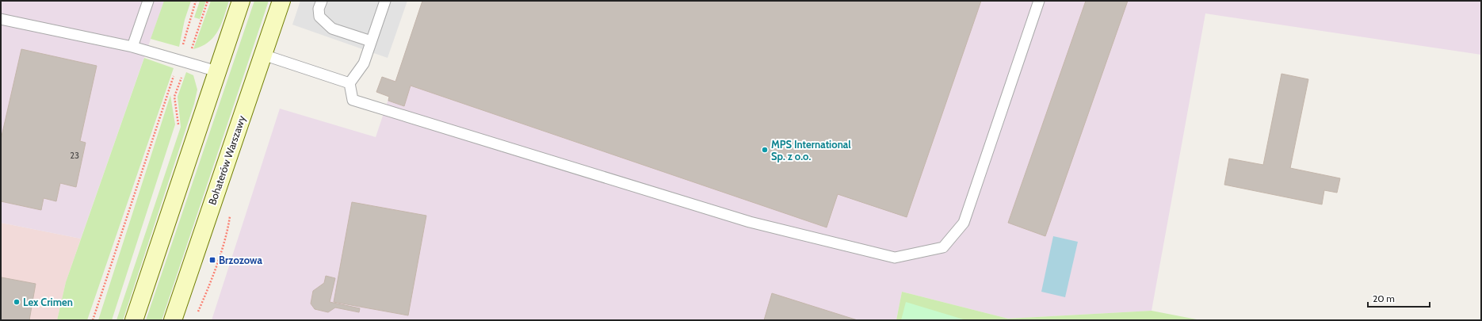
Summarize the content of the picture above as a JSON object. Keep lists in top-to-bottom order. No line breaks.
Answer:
{"streets":{"street":["Bohaterów Warszawy"]},"places":{"other":["MPS International Sp. z o.o.","Lex Crimen"],"transit":["Brzozowa"]},"house_numbers":["23"],"scale_bar":"20 m"}
